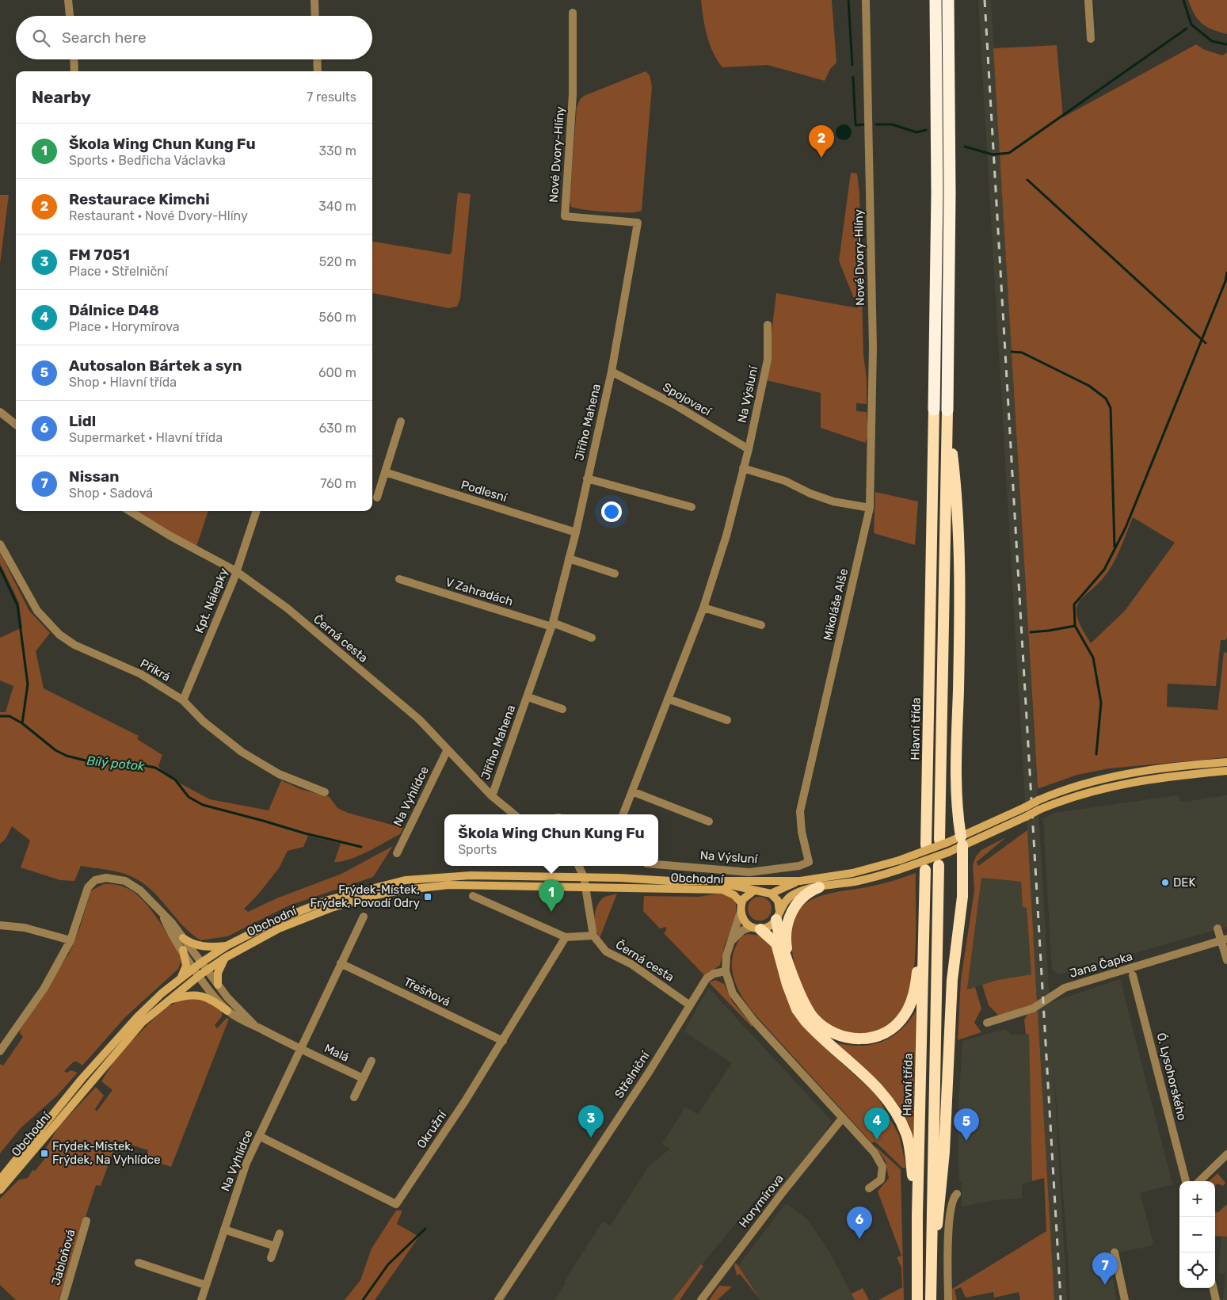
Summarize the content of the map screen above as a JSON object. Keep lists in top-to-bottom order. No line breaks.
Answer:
{"streets":{"highway":["Hlavní třída"],"main road":["Obchodní"],"street":["Nové Dvory-Hlíny","Na Výsluní","Spojovací","Jiřího Mahena","Podlesní","V Zahradách","Kpt. Nálepky","Mikoláše Alše","Černá cesta","Příkrá","Na Vyhlídce","Jana Čapka","Třešňová","Malá","Střelniční","Ó. Lysohorského","Okružní","Horymírova","Jabloňová"]},"crossings":[["Nové Dvory-Hlíny","Spojovací"],["Nové Dvory-Hlíny","Jiřího Mahena"],["Nové Dvory-Hlíny","Mikoláše Alše"],["Na Výsluní","Spojovací"],["Na Výsluní","Mikoláše Alše"],["Spojovací","Jiřího Mahena"],["Jiřího Mahena","Podlesní"],["Jiřího Mahena","V Zahradách"],["Jiřího Mahena","Černá cesta"],["Kpt. Nálepky","Černá cesta"],["Kpt. Nálepky","Příkrá"],["Černá cesta","Na Vyhlídce"],["Černá cesta","Obchodní"],["Černá cesta","Střelniční"],["Na Vyhlídce","Třešňová"],["Na Vyhlídce","Malá"],["Na Vyhlídce","Okružní"],["Třešňová","Okružní"]],"water":["Bílý potok"],"places":{"other":["DEK"],"transit":["Frýdek-Místek, Frýdek, Povodí Odry","Frýdek-Místek, Frýdek, Na Vyhlídce"]},"page":{"search":"Search here","heading":["Nearby","7 results"],"list":[{"mark":"1","name":"Škola Wing Chun Kung Fu","note":"Sports · Bedřicha Václavka","value":"330 m"},{"mark":"2","name":"Restaurace Kimchi","note":"Restaurant · Nové Dvory-Hlíny","value":"340 m"},{"mark":"3","name":"FM 7051","note":"Place · Střelniční","value":"520 m"},{"mark":"4","name":"Dálnice D48","note":"Place · Horymírova","value":"560 m"},{"mark":"5","name":"Autosalon Bártek a syn","note":"Shop · Hlavní třída","value":"600 m"},{"mark":"6","name":"Lidl","note":"Supermarket · Hlavní třída","value":"630 m"},{"mark":"7","name":"Nissan","note":"Shop · Sadová","value":"760 m"}],"pins":["2","1","3","4","5","6","7"],"popup":["Škola Wing Chun Kung Fu","Sports"],"map_buttons":["+","−"]}}
